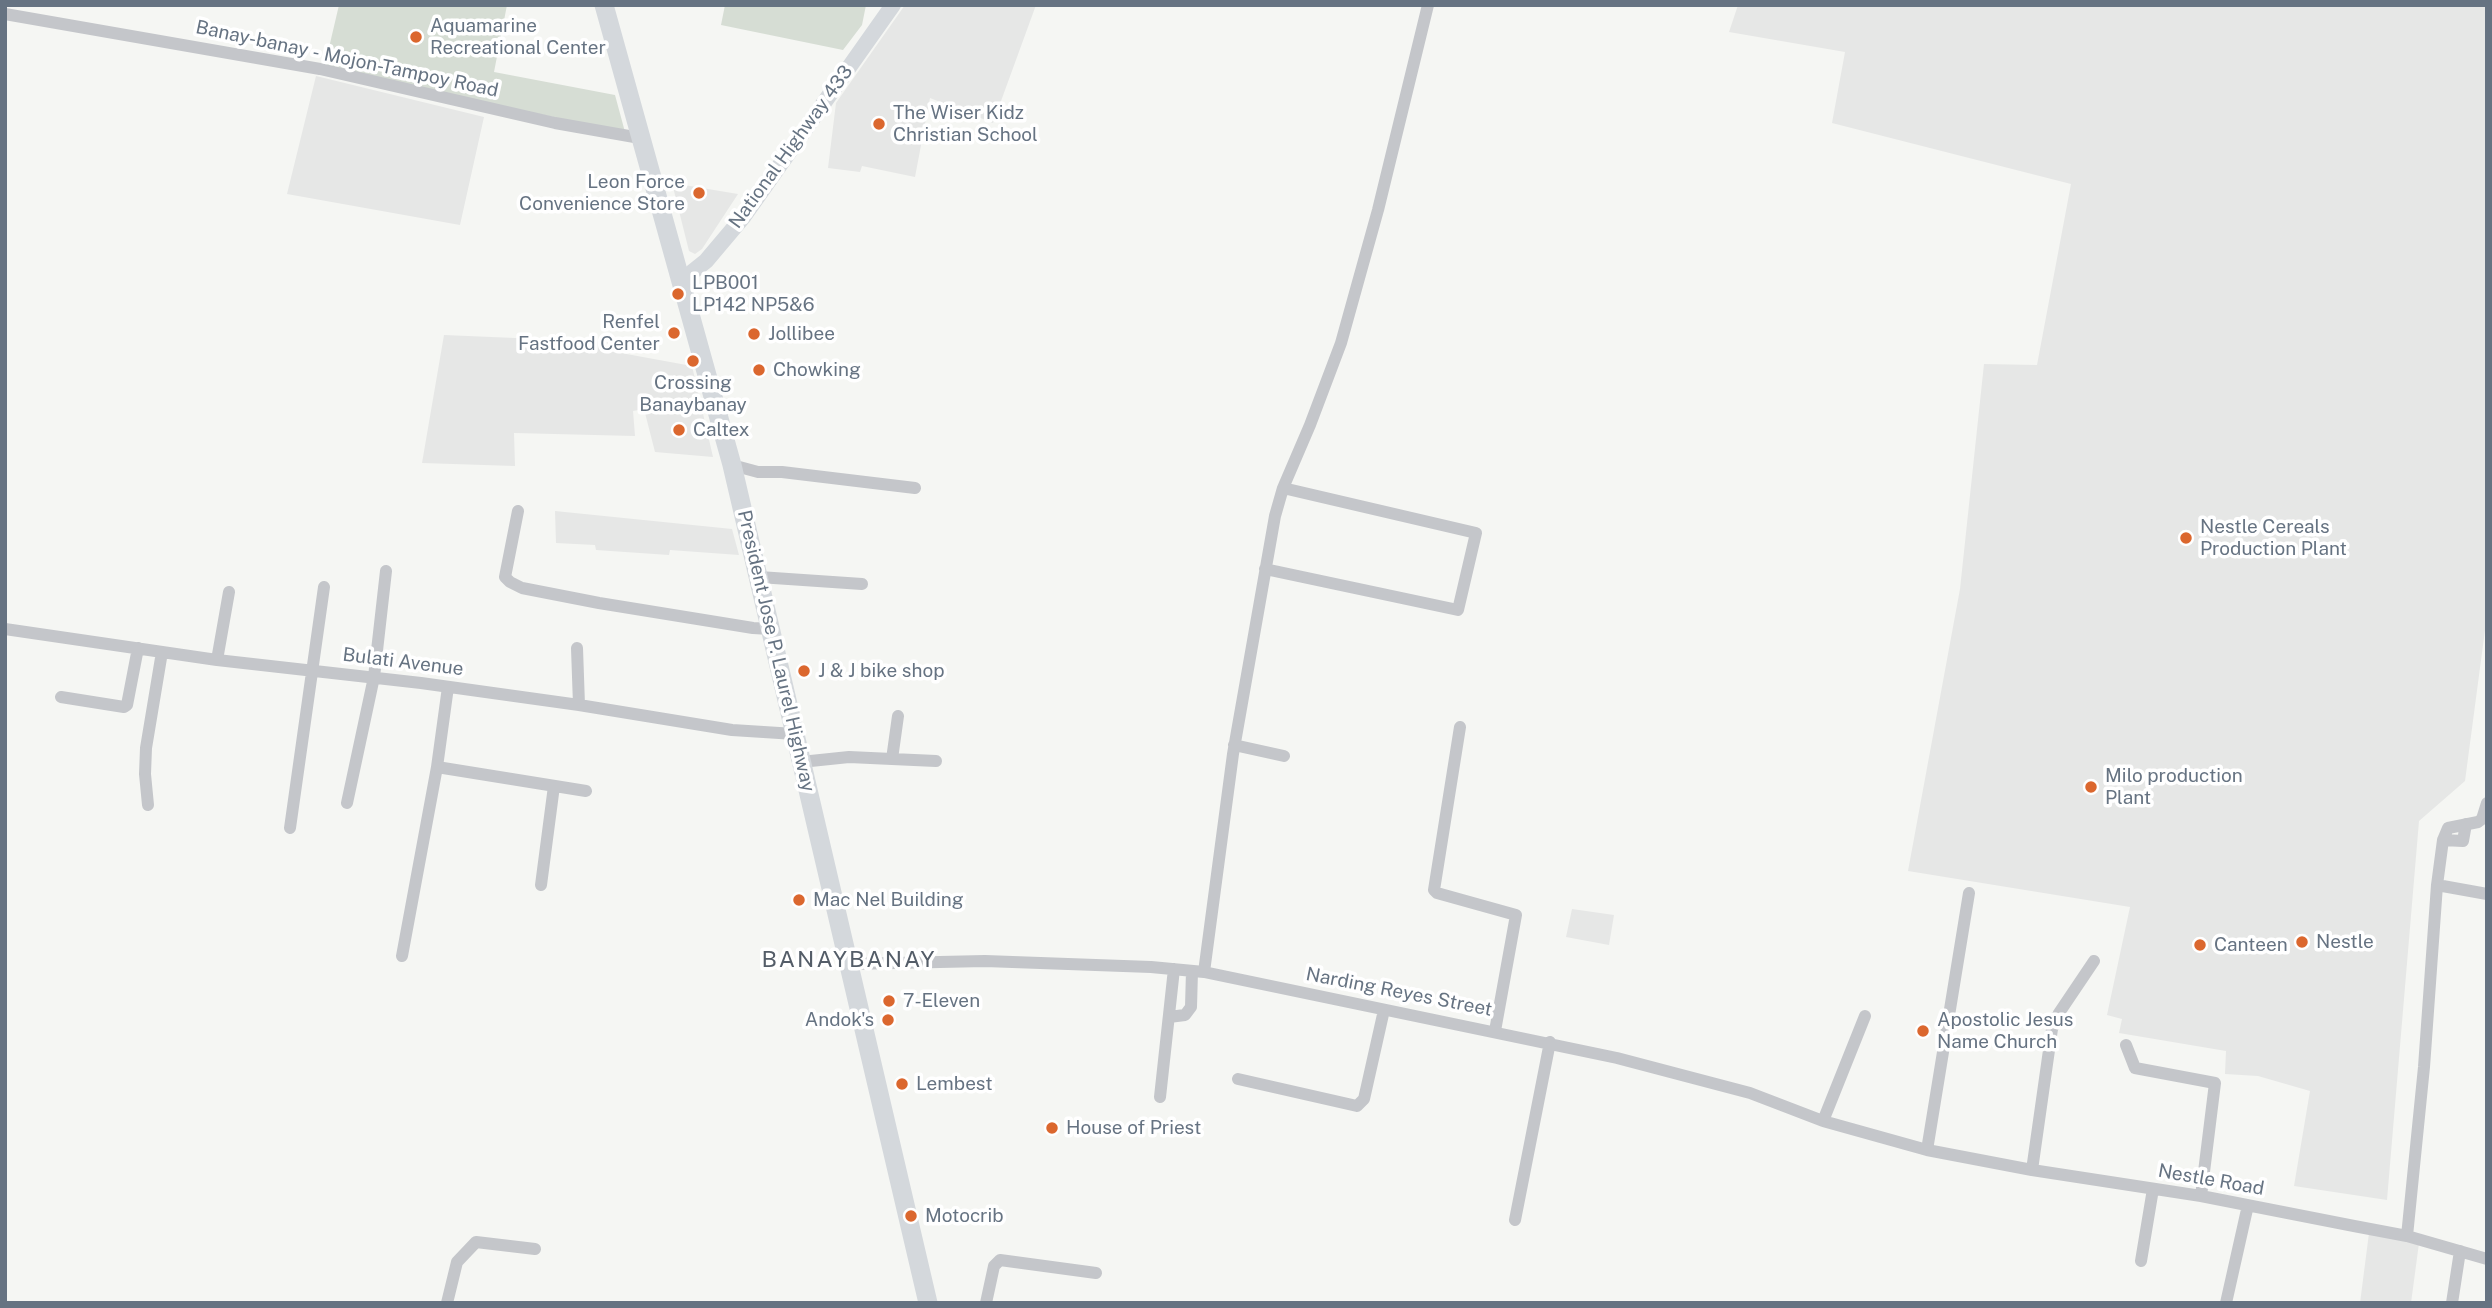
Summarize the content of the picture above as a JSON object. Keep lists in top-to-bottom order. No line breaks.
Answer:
{"streets":{"highway":["President Jose P. Laurel Highway"],"main road":["National Highway 433"],"street":["Banay-banay - Mojon-Tampoy Road","Bulati Avenue","Narding Reyes Street","Nestle Road"]},"crossings":[["Banay-banay - Mojon-Tampoy Road","President Jose P. Laurel Highway"],["National Highway 433","President Jose P. Laurel Highway"],["President Jose P. Laurel Highway","Bulati Avenue"],["President Jose P. Laurel Highway","Narding Reyes Street"],["Narding Reyes Street","Nestle Road"]],"districts":["BANAYBANAY"],"places":["Aquamarine Recreational Center","The Wiser Kidz Christian School","Leon Force Convenience Store","LPB001 LP142 NP5&6","Renfel Fastfood Center","Jollibee","Crossing Banaybanay","Chowking","Caltex","Nestle Cereals Production Plant","J & J bike shop","Milo production Plant","Mac Nel Building","Nestle","Canteen","7-Eleven","Andok's","Apostolic Jesus Name Church","Lembest","House of Priest","Motocrib"]}
